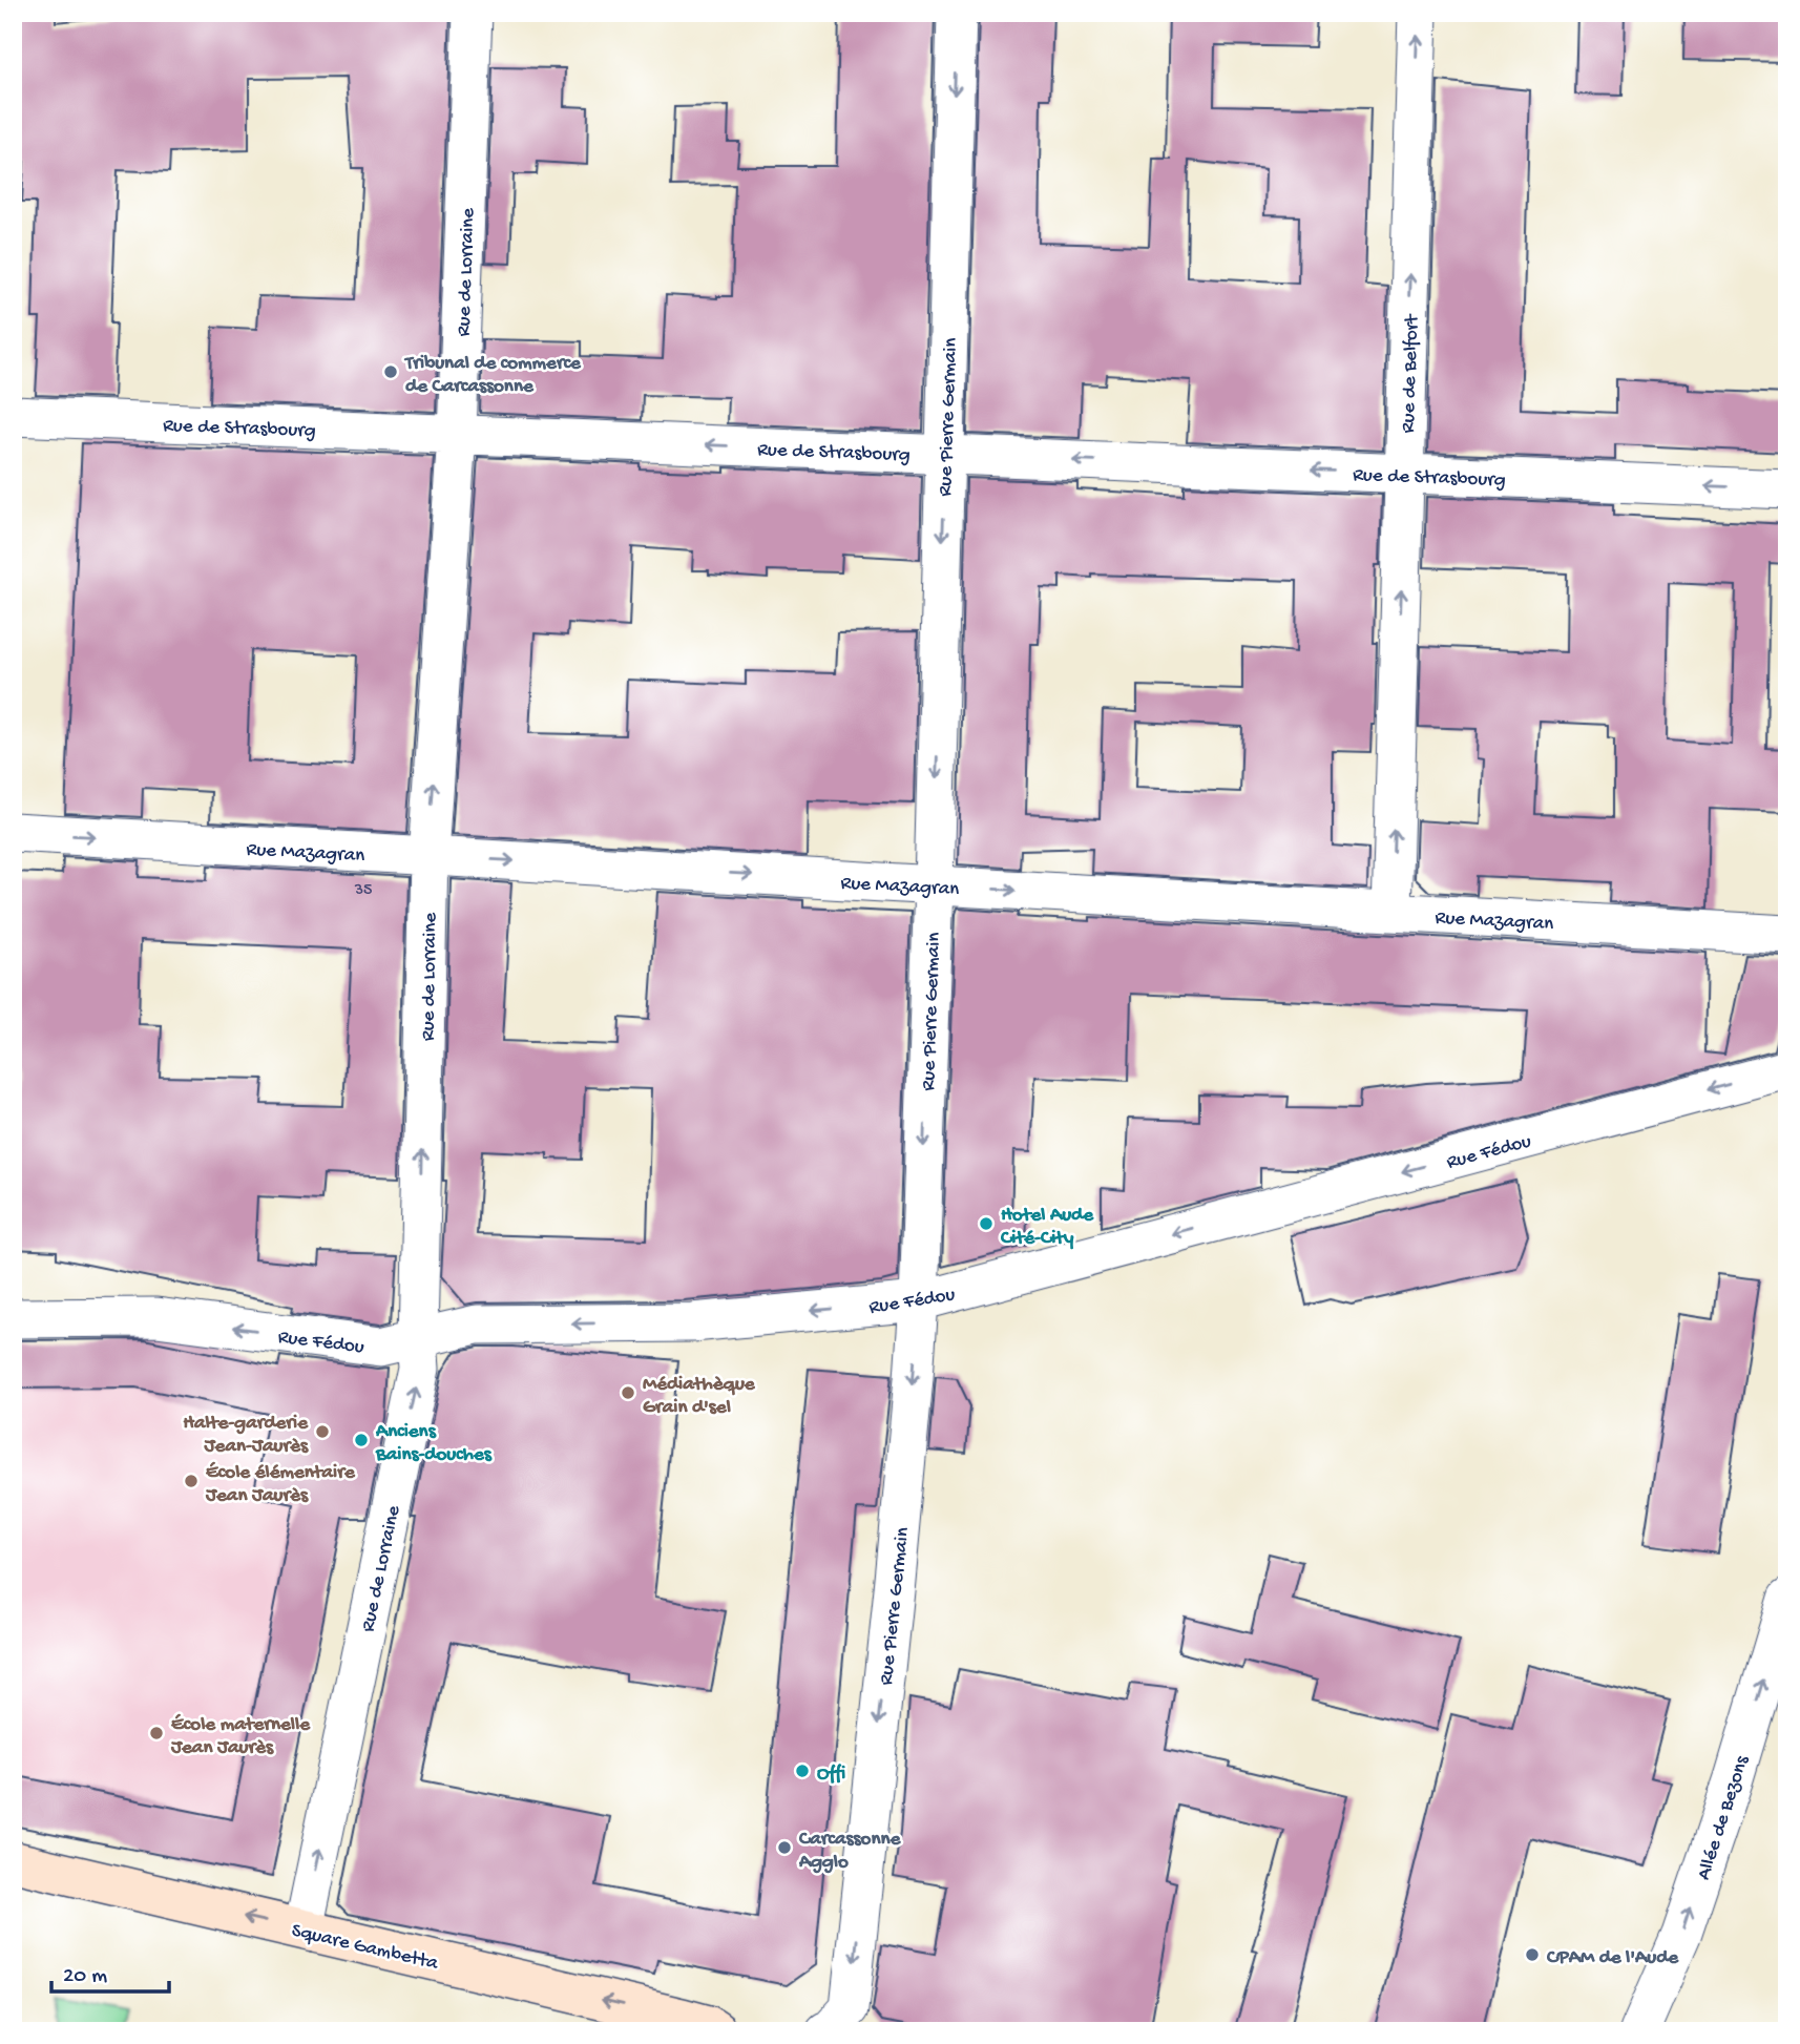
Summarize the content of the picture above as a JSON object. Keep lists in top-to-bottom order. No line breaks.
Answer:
{"streets":{"main road":["Square Gambetta"],"street":["Rue de Lorraine","Rue de Belfort","Rue Pierre Germain","Rue de Strasbourg","Rue Mazagran","Rue Fédou","Allée de Bezons"]},"crossings":[["Rue de Lorraine","Rue de Strasbourg"],["Rue de Lorraine","Rue Mazagran"],["Rue de Lorraine","Rue Fédou"],["Rue de Lorraine","Square Gambetta"],["Rue de Belfort","Rue de Strasbourg"],["Rue de Belfort","Rue Mazagran"],["Rue Pierre Germain","Rue de Strasbourg"],["Rue Pierre Germain","Rue Mazagran"],["Rue Pierre Germain","Rue Fédou"]],"one_way":["Rue de Lorraine","Rue de Belfort","Rue Pierre Germain","Rue de Strasbourg","Rue Mazagran","Rue Fédou","Allée de Bezons","Square Gambetta"],"places":["Tribunal de commerce de Carcassonne","Hotel Aude Cité-City","Médiathèque Grain d'sel","Halte-garderie Jean-Jaurès","Anciens Bains-douches","École élémentaire Jean Jaurès","École maternelle Jean Jaurès","Offi","Carcassonne Agglo","CPAM de l'Aude"],"house_numbers":["35"],"scale_bar":"20 m"}
